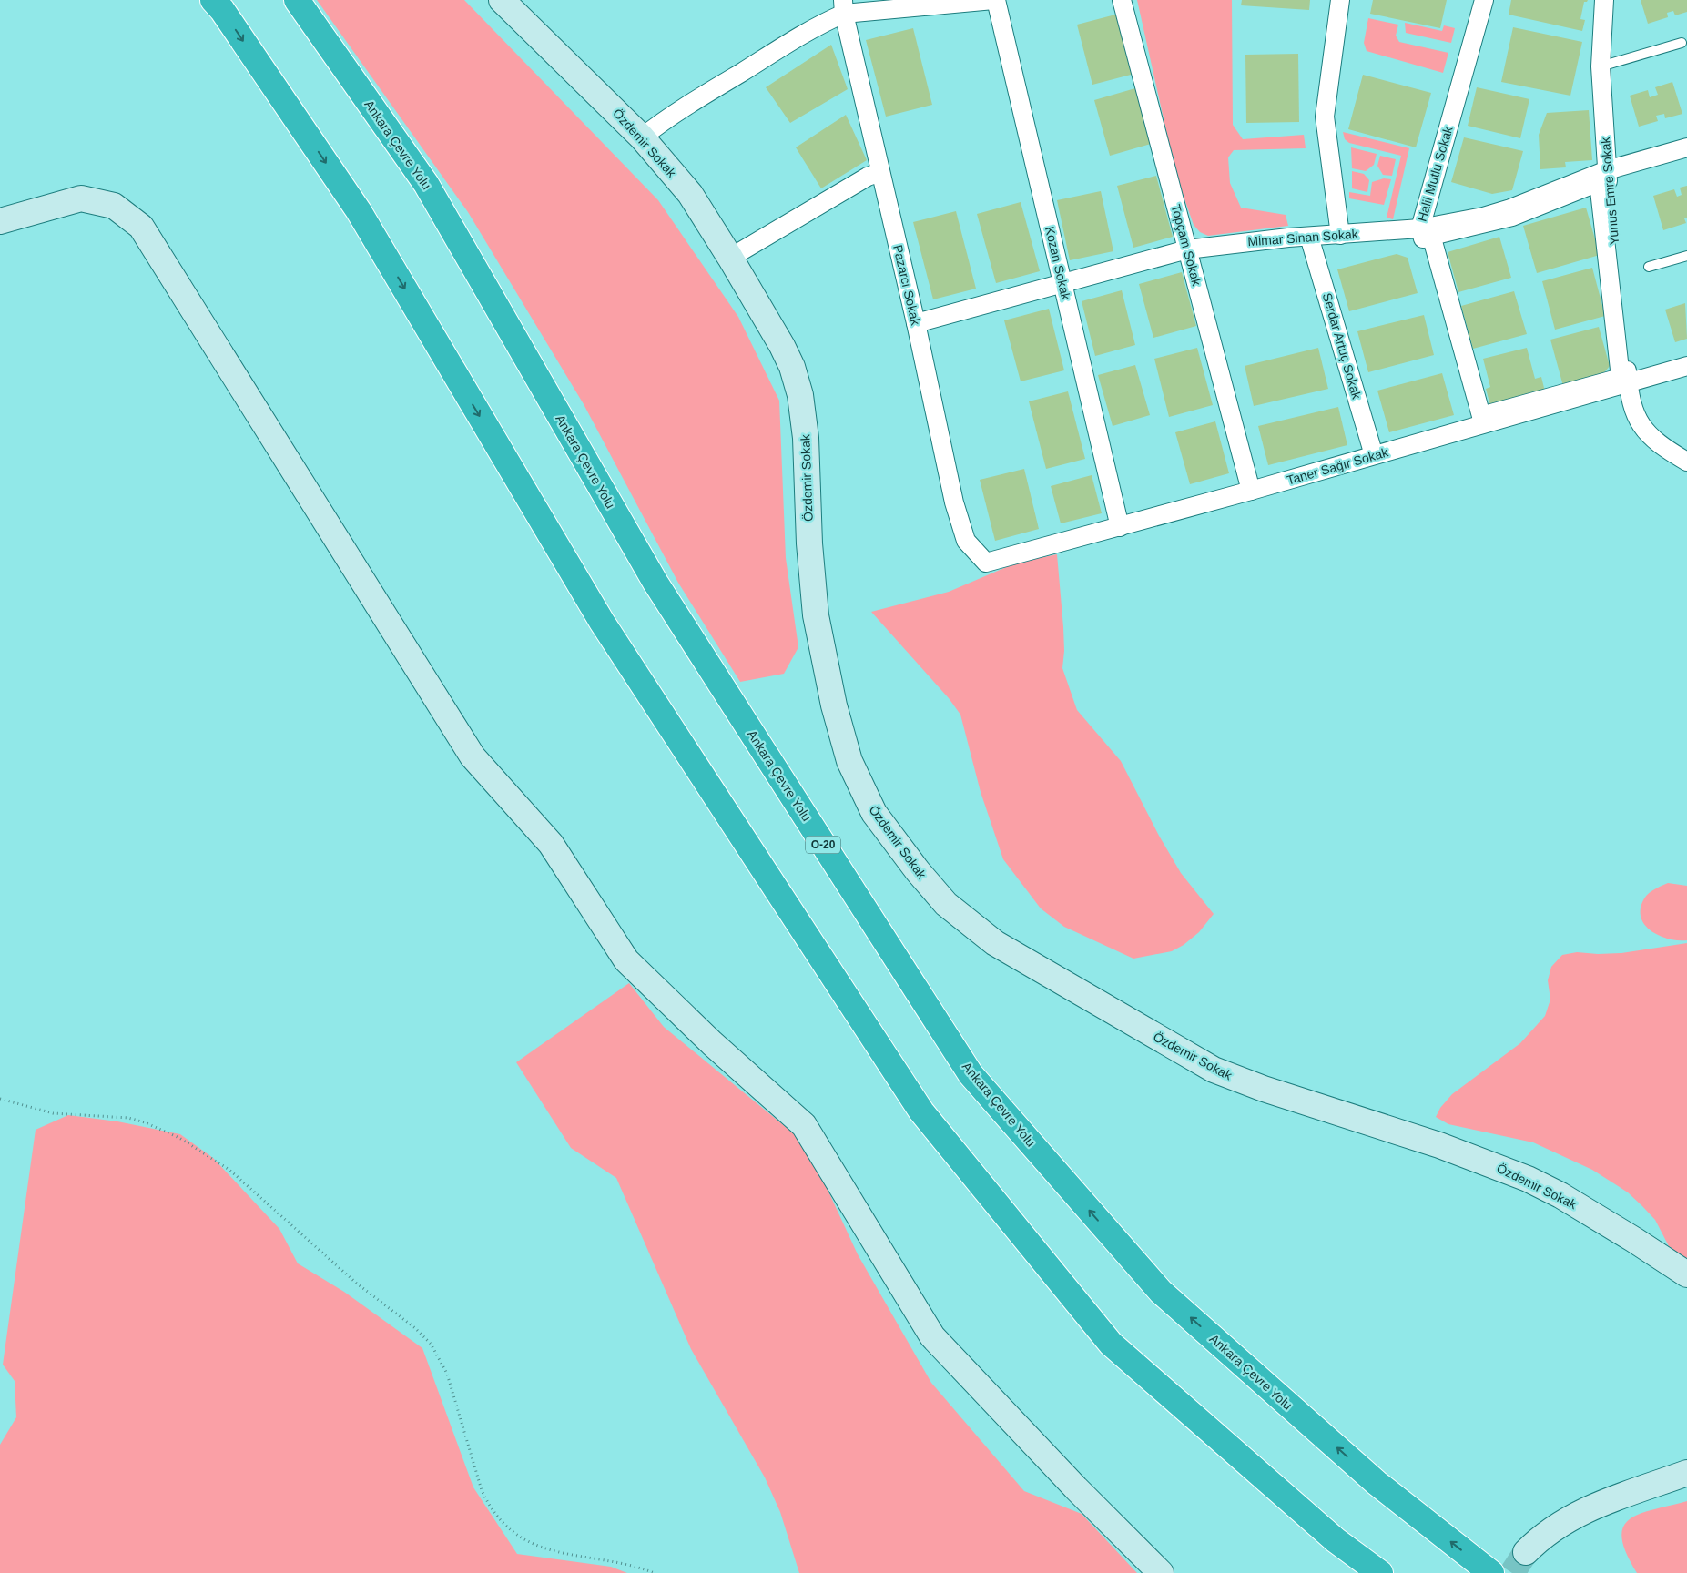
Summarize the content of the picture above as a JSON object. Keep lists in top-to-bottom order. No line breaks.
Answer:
{"streets":{"highway":["Ankara Çevre Yolu","O-20"],"street":["Özdemir Sokak","Halil Mutlu Sokak","Yunus Emre Sokak","Mimar Sinan Sokak","Topçam Sokak","Kozan Sokak","Pazarcı Sokak","Serdar Artuç Sokak","Taner Sağır Sokak"]},"crossings":[["Halil Mutlu Sokak","Mimar Sinan Sokak"],["Halil Mutlu Sokak","Taner Sağır Sokak"],["Yunus Emre Sokak","Mimar Sinan Sokak"],["Yunus Emre Sokak","Taner Sağır Sokak"],["Mimar Sinan Sokak","Topçam Sokak"],["Mimar Sinan Sokak","Kozan Sokak"],["Mimar Sinan Sokak","Pazarcı Sokak"],["Mimar Sinan Sokak","Serdar Artuç Sokak"],["Topçam Sokak","Taner Sağır Sokak"],["Kozan Sokak","Taner Sağır Sokak"],["Pazarcı Sokak","Taner Sağır Sokak"],["Serdar Artuç Sokak","Taner Sağır Sokak"]]}
